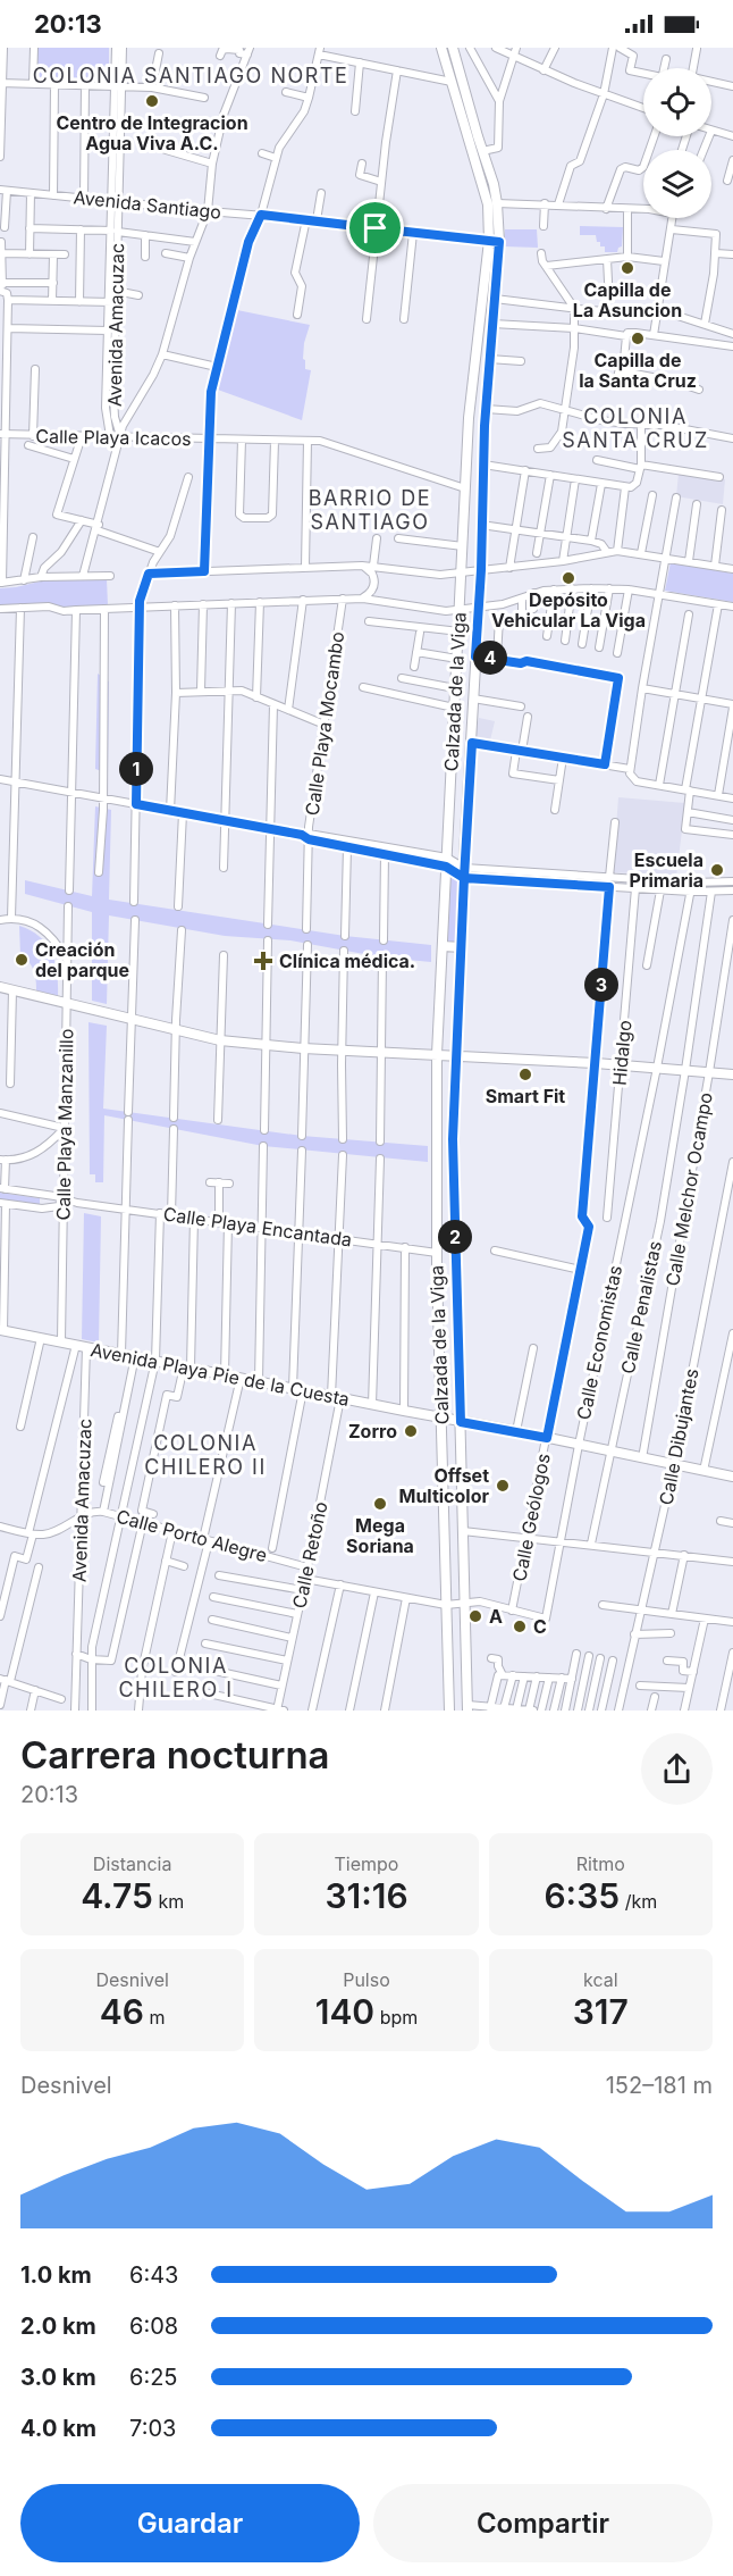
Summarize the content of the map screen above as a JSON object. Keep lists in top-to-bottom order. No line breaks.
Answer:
{"streets":{"main road":["Calzada de la Viga","Avenida Playa Pie de la Cuesta"],"street":["Avenida Santiago","Avenida Amacuzac","Calle Playa Icacos","Calle Playa Mocambo","Hidalgo","Calle Playa Manzanillo","Calle Melchor Ocampo","Calle Playa Encantada","Calle Penalistas","Calle Economistas","Calle Dibujantes","Calle Geólogos","Calle Porto Alegre","Calle Retoño"]},"crossings":[["Avenida Santiago","Avenida Amacuzac"],["Avenida Santiago","Calzada de la Viga"],["Avenida Amacuzac","Calle Playa Icacos"],["Avenida Amacuzac","Avenida Playa Pie de la Cuesta"],["Avenida Amacuzac","Calle Porto Alegre"],["Calle Playa Icacos","Calzada de la Viga"],["Calzada de la Viga","Calle Playa Encantada"],["Calzada de la Viga","Avenida Playa Pie de la Cuesta"],["Calle Playa Manzanillo","Calle Playa Encantada"],["Calle Playa Manzanillo","Avenida Playa Pie de la Cuesta"],["Calle Melchor Ocampo","Avenida Playa Pie de la Cuesta"],["Calle Playa Encantada","Calle Retoño"],["Calle Penalistas","Avenida Playa Pie de la Cuesta"],["Calle Economistas","Avenida Playa Pie de la Cuesta"],["Calle Economistas","Calle Geólogos"],["Avenida Playa Pie de la Cuesta","Calle Dibujantes"],["Avenida Playa Pie de la Cuesta","Calle Geólogos"],["Avenida Playa Pie de la Cuesta","Calle Retoño"],["Calle Porto Alegre","Calle Retoño"]],"districts":["COLONIA SANTIAGO NORTE","COLONIA SANTA CRUZ","BARRIO DE SANTIAGO","COLONIA CHILERO II","COLONIA CHILERO I"],"places":{"other":["Centro de Integracion Agua Viva A.C.","Capilla de La Asuncion","Capilla de la Santa Cruz","Depósito Vehicular La Viga","Escuela Primaria","Creación del parque","Smart Fit","Zorro","Offset Multicolor","Mega Soriana","A","C"],"health":["Clínica médica."]},"page":{"status":"20:13","pins":["4","1","3","2"],"heading":["Carrera nocturna","20:13"],"stats":[["Distancia","4.75 km"],["Tiempo","31:16"],["Ritmo","6:35 /km"],["Desnivel","46 m"],["Pulso","140 bpm"],["kcal","317"]],"chart":["Desnivel","152–181 m"],"list":[{"name":"1.0 km","note":"6:43"},{"name":"2.0 km","note":"6:08"},{"name":"3.0 km","note":"6:25"},{"name":"4.0 km","note":"7:03"}],"buttons":["Guardar","Compartir"]}}
